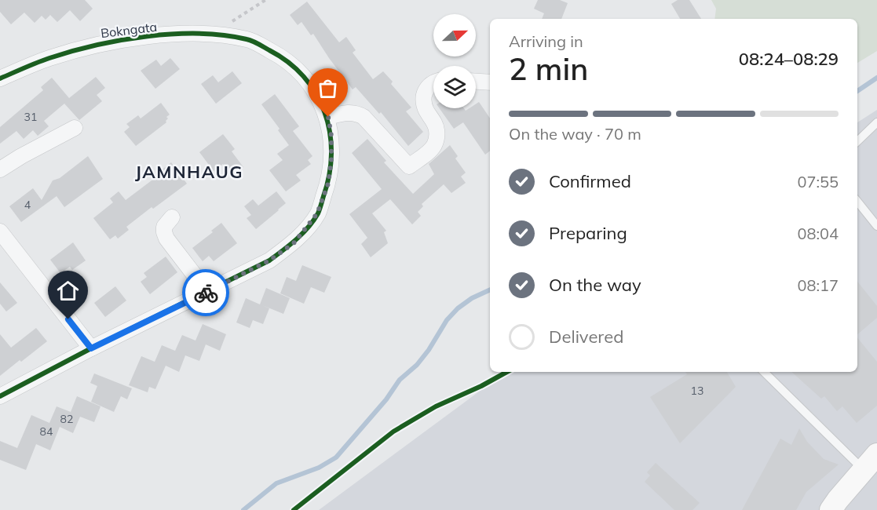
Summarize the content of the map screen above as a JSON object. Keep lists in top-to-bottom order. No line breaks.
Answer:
{"streets":{"street":["Bokngata"]},"districts":["JAMNHAUG"],"house_numbers":["31","4","13","82","84"],"north":"right","page":{"heading":["2 min","Arriving in","08:24–08:29"],"bar":"On the way · 70 m","list":[["Confirmed","07:55"],["Preparing","08:04"],["On the way","08:17"],"Delivered"]}}
